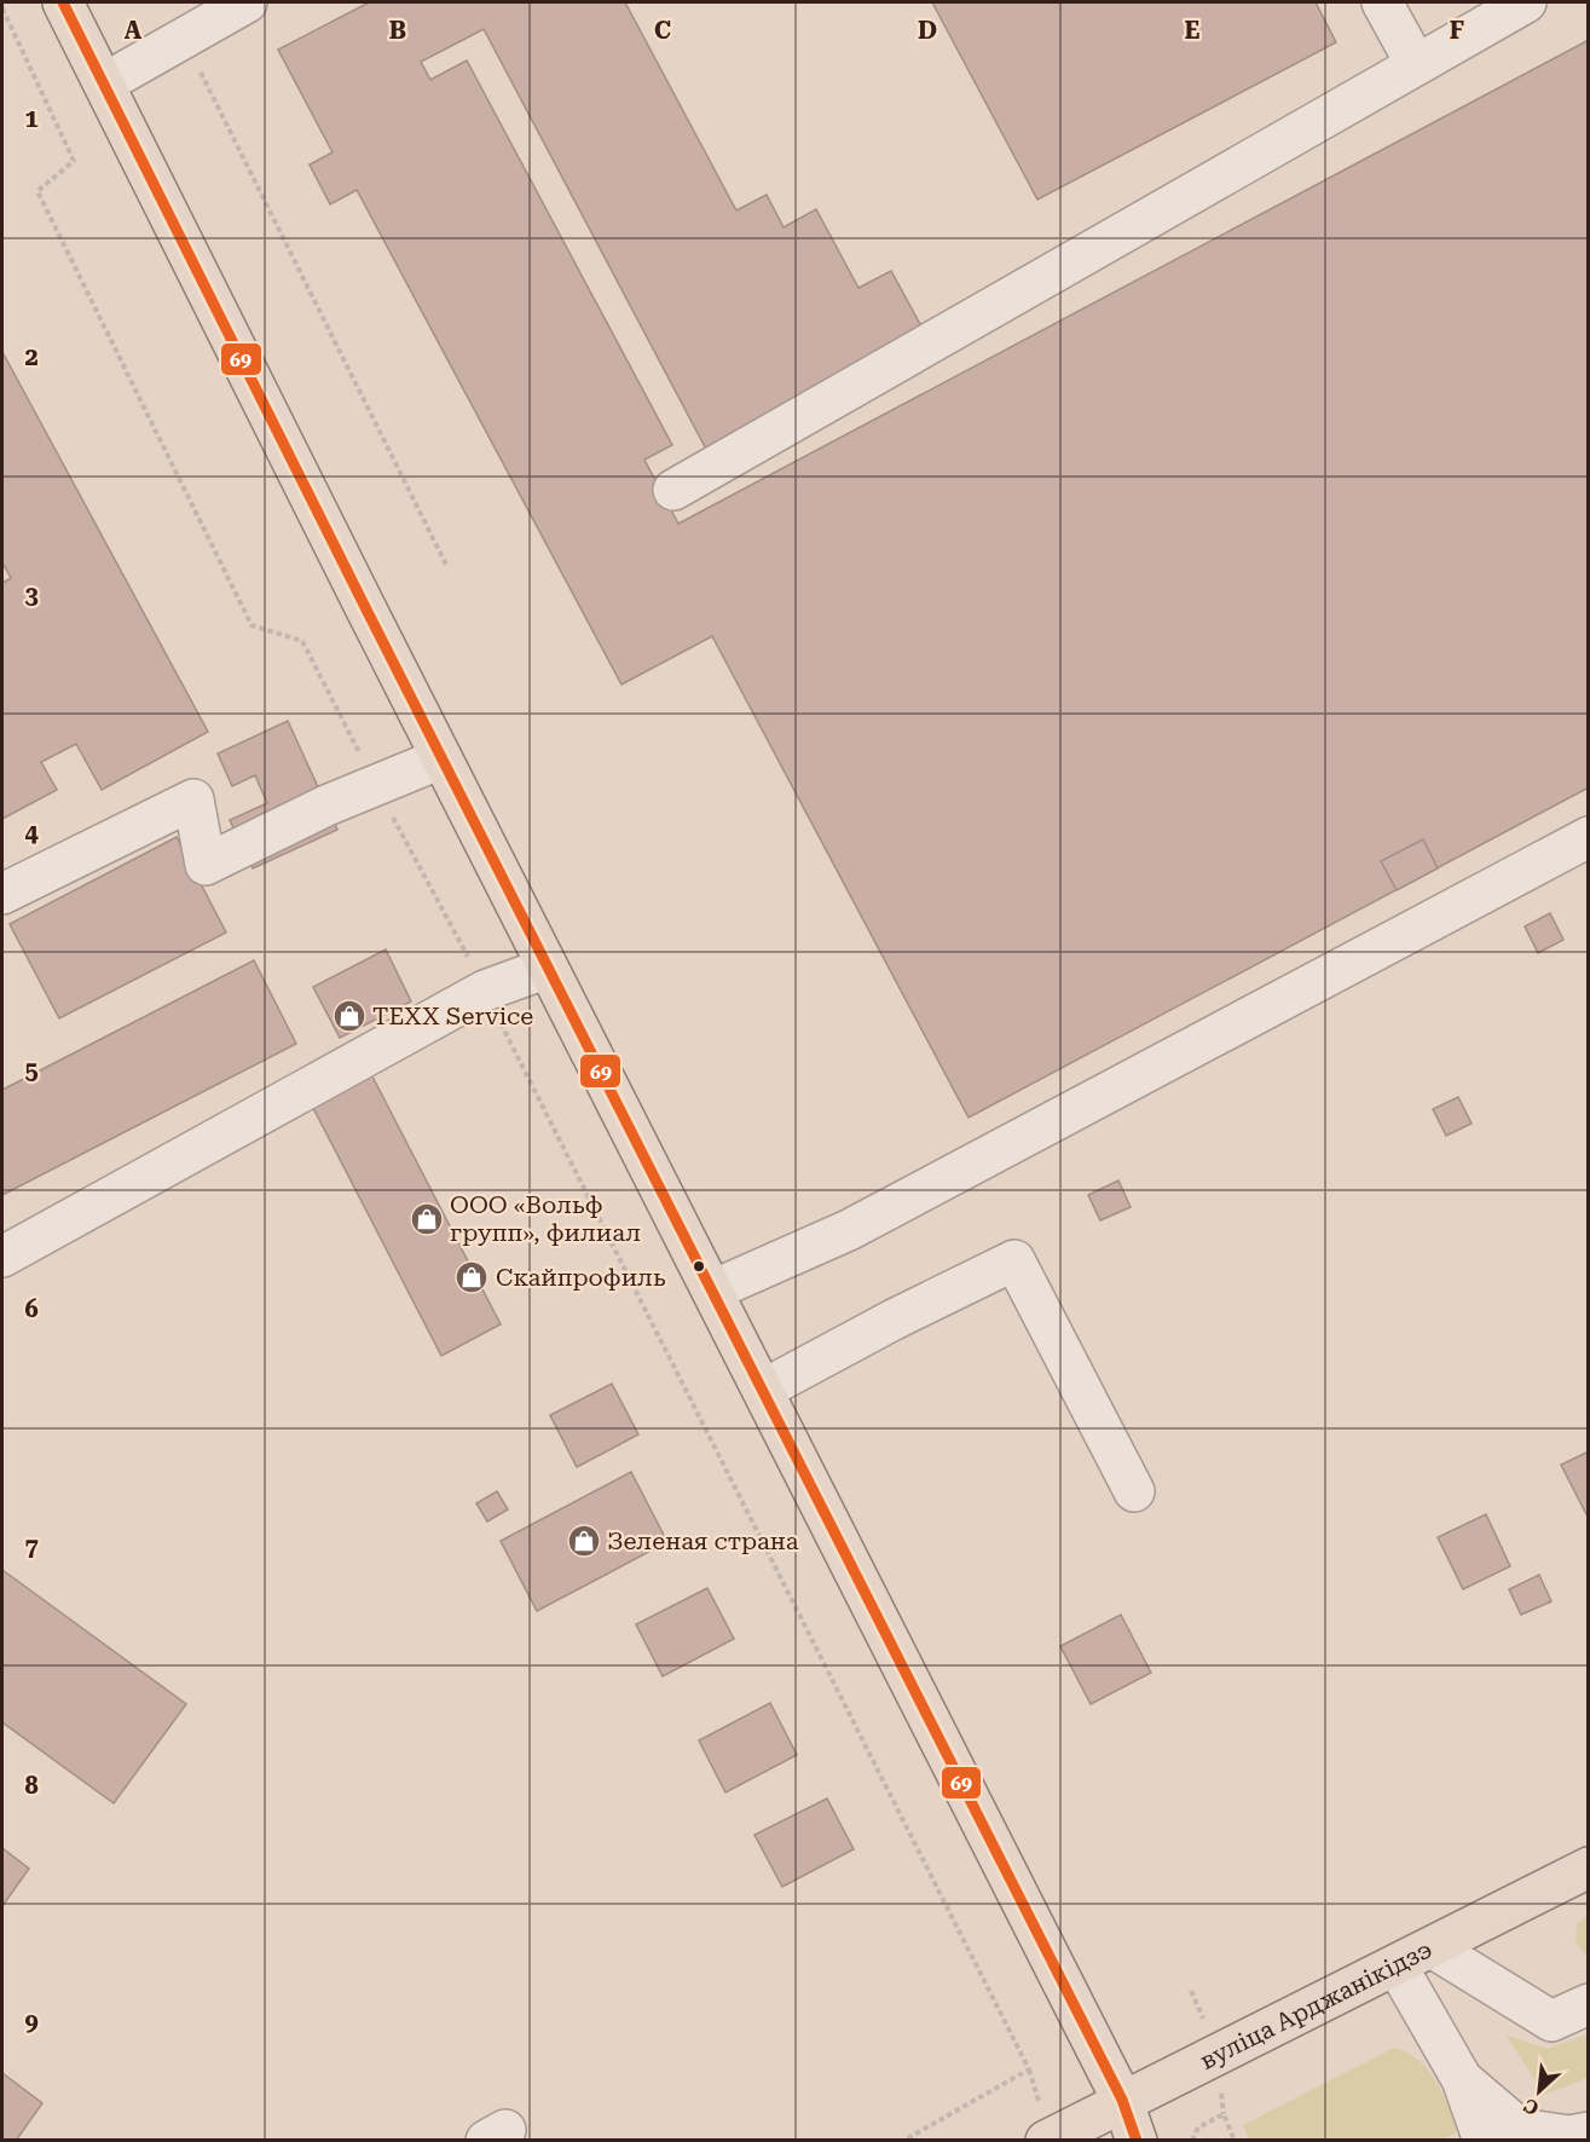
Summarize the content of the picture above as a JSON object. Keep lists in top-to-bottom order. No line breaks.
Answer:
{"streets":{"main road":["вуліца Арджанікідзэ"]},"places":{"shop":["TEXX Service","ООО «Вольф групп», филиал","Скайпрофиль","Зеленая страна"]},"lines":["transit line 69"],"north":"bottom left","grid":{"columns":["A","B","C","D","E","F"],"rows":["1","2","3","4","5","6","7","8","9"]}}
